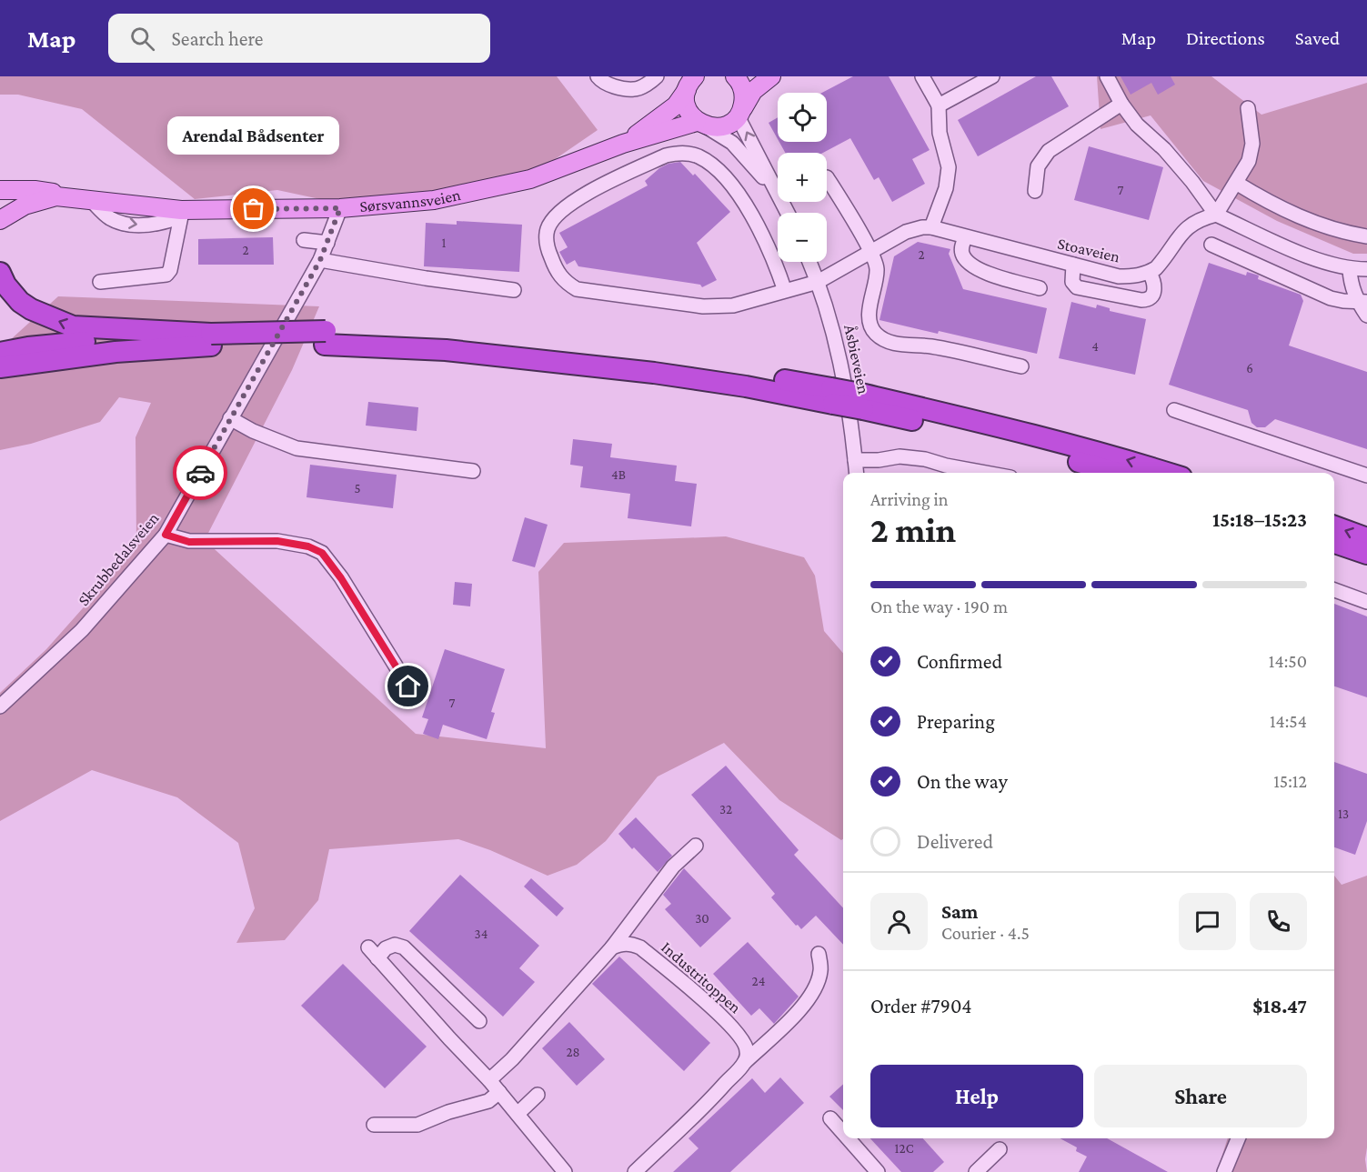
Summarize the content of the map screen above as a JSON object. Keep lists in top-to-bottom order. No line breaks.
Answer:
{"streets":{"main road":["Sørsvannsveien"],"street":["Stoaveien","Åsbieveien","Skrubbedalsveien","Industritoppen"]},"crossings":[["Sørsvannsveien","Skrubbedalsveien"],["Stoaveien","Åsbieveien"]],"places":["Arendal Bådsenter"],"house_numbers":["7","1","2","2","4","6","4B","5","7","32","13","30","34","24","28","12C"],"page":{"header":"Map","search":"Search here","nav":["Map","Directions","Saved"],"map_buttons":["+","−"],"bubble":"Arendal Bådsenter","heading":["2 min","Arriving in","15:18–15:23"],"panel":["Sam","Courier · 4.5","Order #7904","$18.47"],"bar":"On the way · 190 m","list":[["Confirmed","14:50"],["Preparing","14:54"],["On the way","15:12"],"Delivered"],"buttons":["Help","Share"]}}
